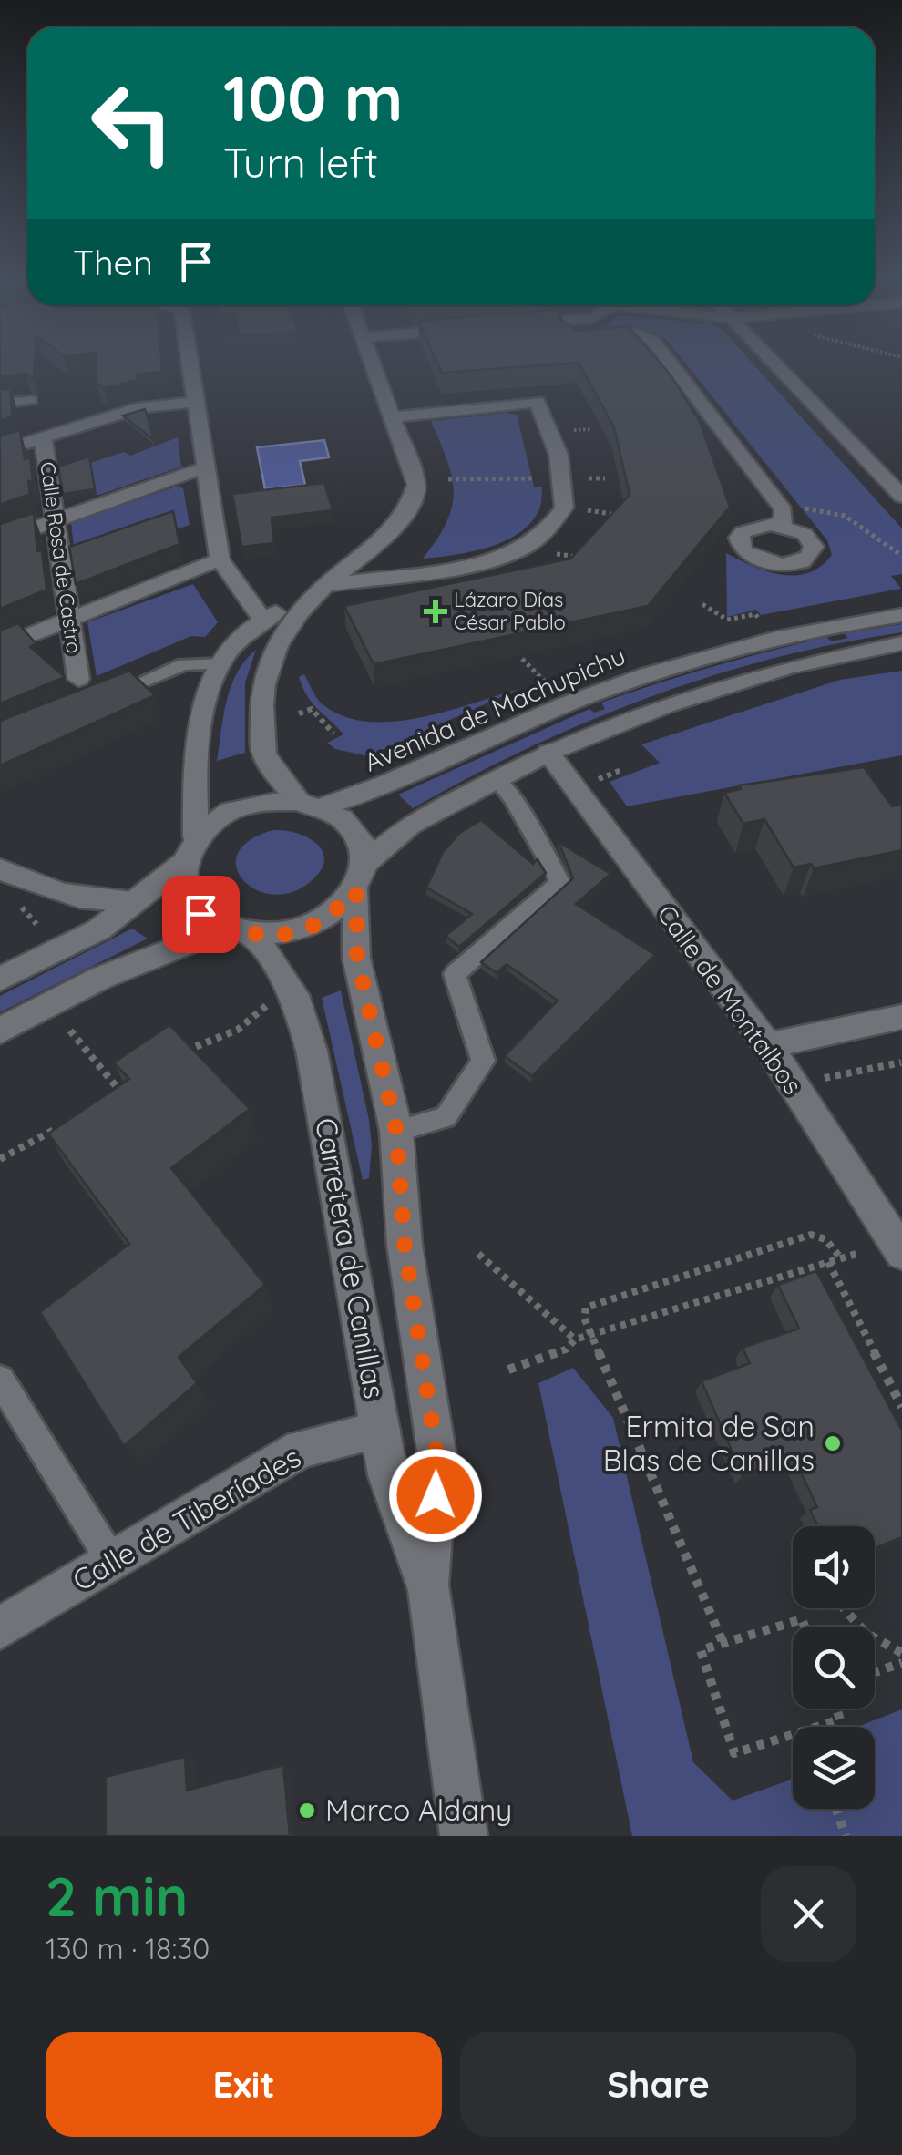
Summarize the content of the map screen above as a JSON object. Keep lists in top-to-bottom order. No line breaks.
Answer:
{"streets":{"street":["Calle Rosa de Castro","Avenida de Machupichu","Calle de Montalbos","Carretera de Canillas","Calle de Tiberíades"]},"crossings":[["Avenida de Machupichu","Carretera de Canillas"],["Carretera de Canillas","Calle de Tiberíades"]],"places":{"health":["Lázaro Días César Pablo"],"other":["Ermita de San Blas de Canillas","Marco Aldany"]},"page":{"turn":["100 m","Turn left"],"then":"Then","heading":["2 min","130 m · 18:30"],"buttons":["Exit","Share"]}}
